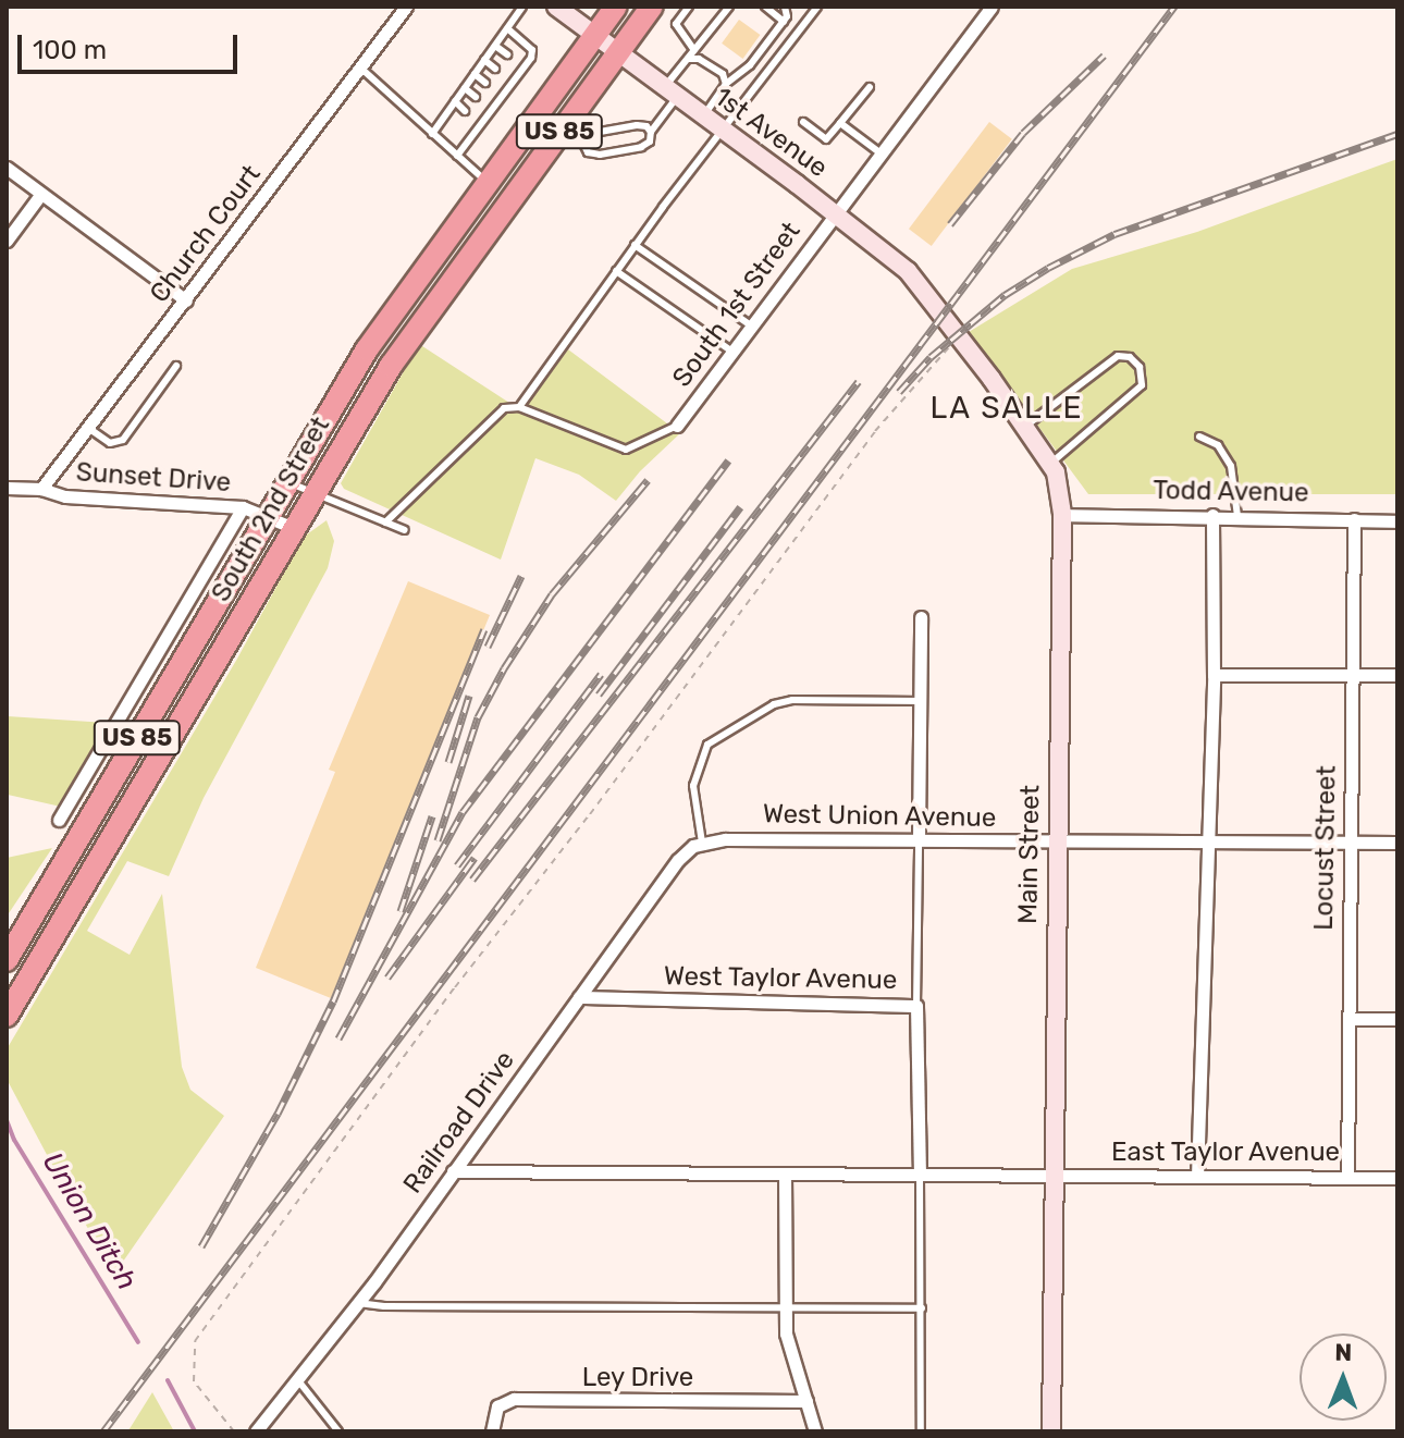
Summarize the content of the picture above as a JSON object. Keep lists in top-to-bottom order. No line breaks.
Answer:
{"streets":{"highway":["US 85","South 2nd Street"],"street":["1st Avenue","Church Court","South 1st Street","Sunset Drive","Todd Avenue","West Union Avenue","Locust Street","Main Street","West Taylor Avenue","Railroad Drive","East Taylor Avenue","Ley Drive"]},"crossings":[["US 85","1st Avenue"],["US 85","South 2nd Street"],["1st Avenue","South 1st Street"],["1st Avenue","South 2nd Street"],["1st Avenue","Main Street"],["Church Court","Sunset Drive"],["Sunset Drive","South 2nd Street"],["Todd Avenue","Locust Street"],["Todd Avenue","Main Street"],["West Union Avenue","Locust Street"],["West Union Avenue","Main Street"],["West Union Avenue","Railroad Drive"],["Locust Street","East Taylor Avenue"],["Main Street","East Taylor Avenue"],["West Taylor Avenue","Railroad Drive"]],"districts":["LA SALLE"],"water":["Union Ditch"],"scale_bar":"100 m","north":"top"}
